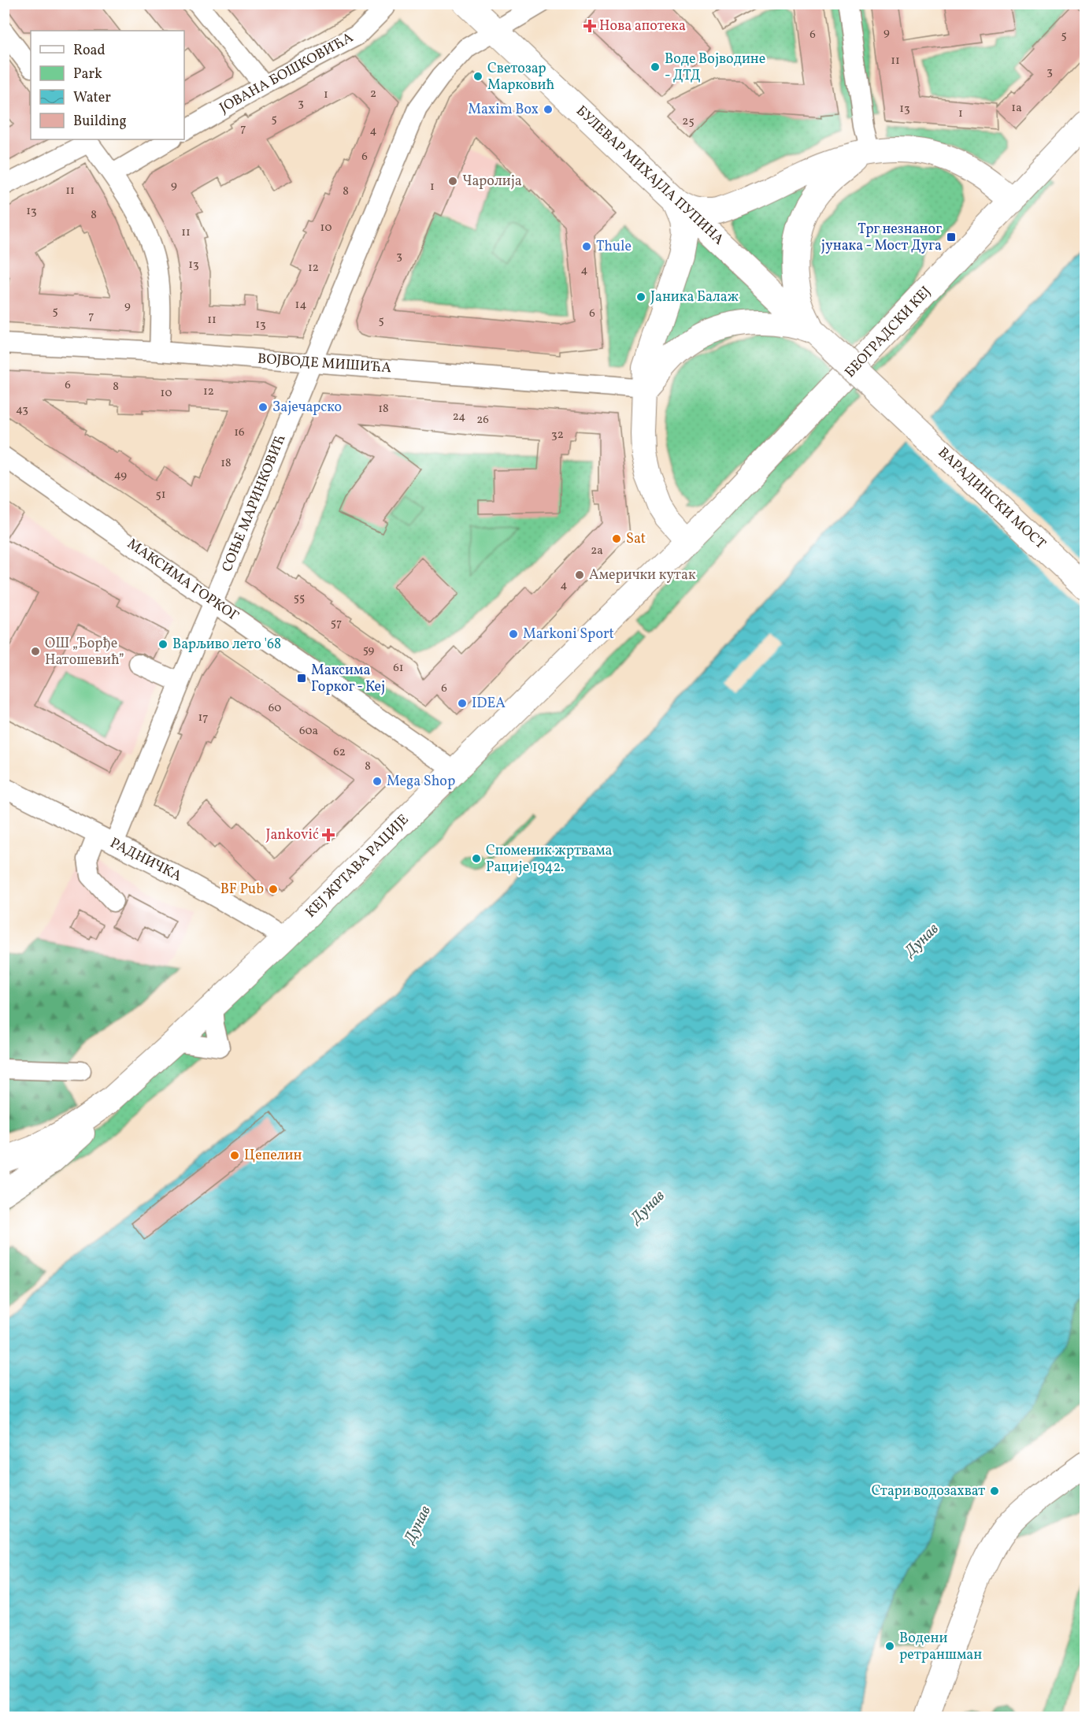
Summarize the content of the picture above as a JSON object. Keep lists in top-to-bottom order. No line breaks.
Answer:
{"streets":{"main road":["БУЛЕВАР МИХАЈЛА ПУПИНА","БЕОГРАДСКИ КЕЈ","ВАРАДИНСКИ МОСТ","КЕЈ ЖРТАВА РАЦИЈЕ"],"street":["ЈОВАНА БОШКОВИЋА","ВОЈВОДЕ МИШИЋА","СОЊЕ МАРИНКОВИЋ","МАКСИМА ГОРКОГ","РАДНИЧКА"]},"crossings":[["БУЛЕВАР МИХАЈЛА ПУПИНА","ВАРАДИНСКИ МОСТ"],["БУЛЕВАР МИХАЈЛА ПУПИНА","СОЊЕ МАРИНКОВИЋ"],["БЕОГРАДСКИ КЕЈ","КЕЈ ЖРТАВА РАЦИЈЕ"],["ВОЈВОДЕ МИШИЋА","СОЊЕ МАРИНКОВИЋ"],["СОЊЕ МАРИНКОВИЋ","МАКСИМА ГОРКОГ"],["СОЊЕ МАРИНКОВИЋ","РАДНИЧКА"],["МАКСИМА ГОРКОГ","КЕЈ ЖРТАВА РАЦИЈЕ"],["РАДНИЧКА","КЕЈ ЖРТАВА РАЦИЈЕ"]],"water":["Дунав"],"places":{"health":["Нова апотека","Janković"],"other":["Воде Војводине - ДТД","Светозар Марковић","Maxim Box","Чаролија","Thule","Јаника Балаж","Зајечарско","Sat","Амерички кутак","Markoni Sport","Варљиво лето '68","ОШ „Ђорђе Натошевић”","IDEA","Mega Shop","Споменик жртвама Рације 1942.","BF Pub","Цепелин","Стари водозахват","Водени ретраншман"],"transit":["Трг незнаног јунака - Мост Дуга","Максима Горког - Кеј"]},"house_numbers":["9","6","5","11","3","2","1","3","1a","13","1","5","25","7","4","6","9","1","11","8","13","8","10","11","3","13","12","4","14","9","5","6","7","11","5","13","6","8","12","10","18","43","24","26","16","32","18","49","51","2a","4","55","57","59","61","6","60","17","60a","62","8"],"legend":["Road","Park","Water","Building"]}
